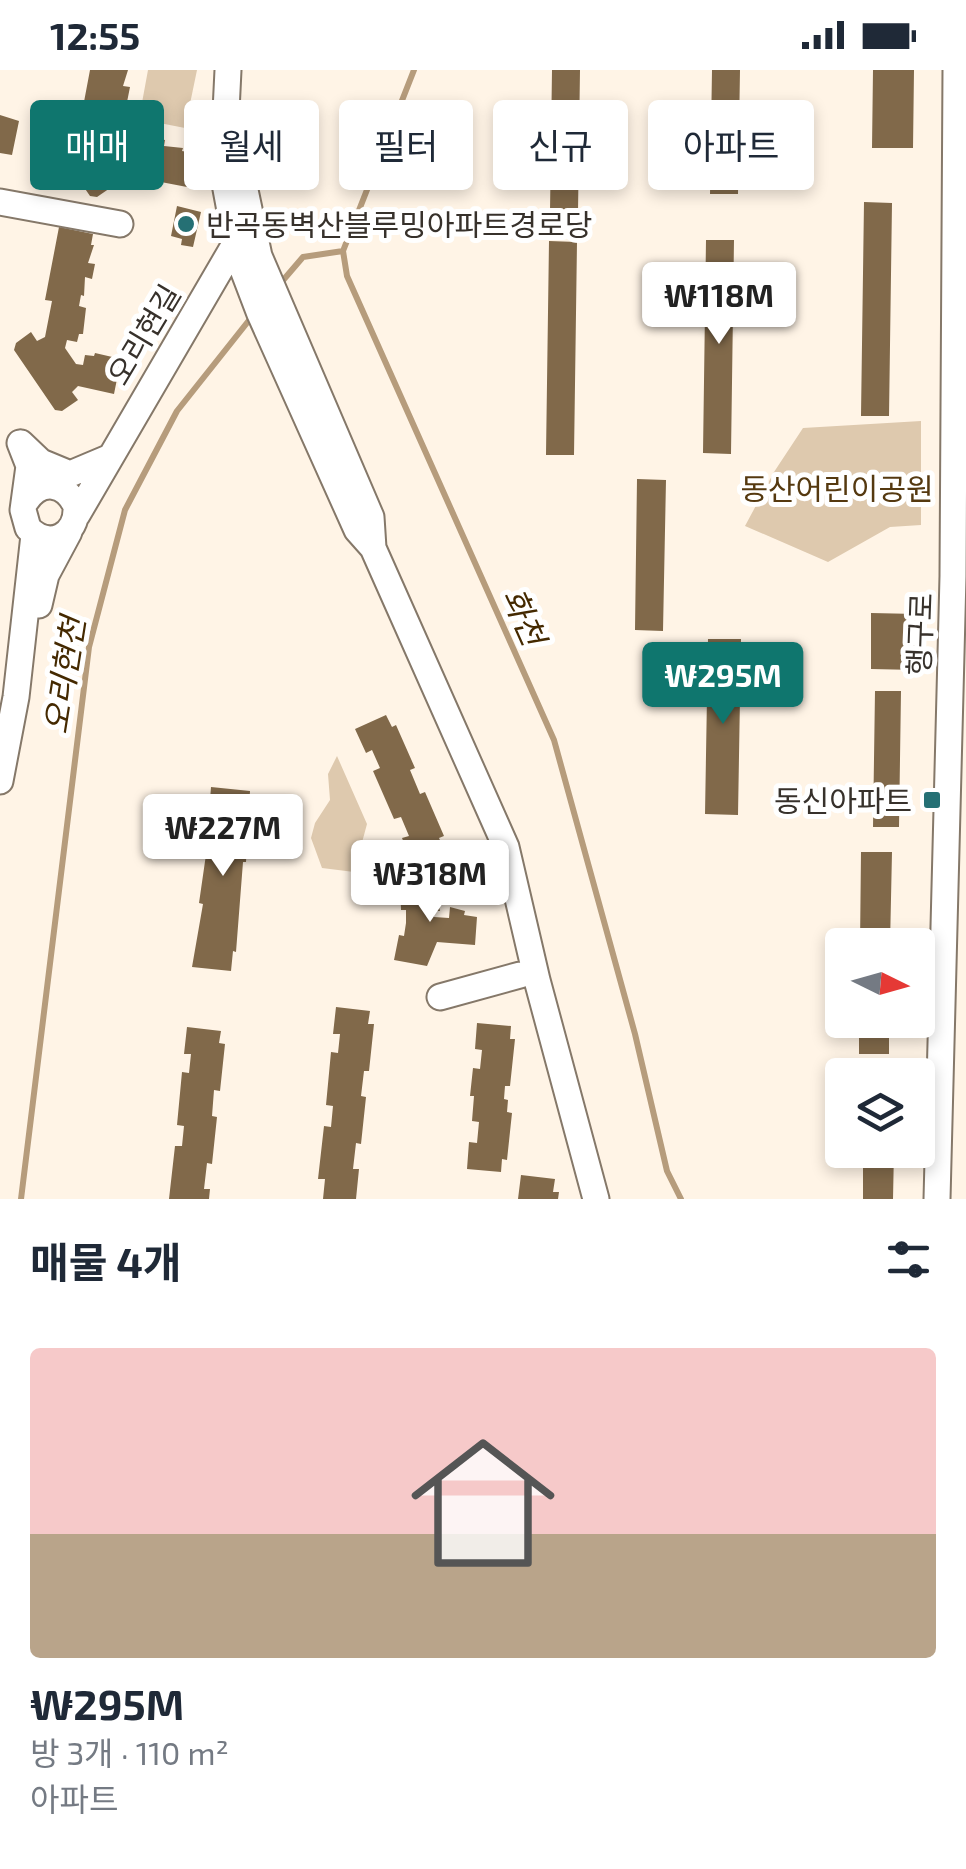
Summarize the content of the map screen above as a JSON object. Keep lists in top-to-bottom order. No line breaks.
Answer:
{"streets":{"street":["오리현길","행구로"]},"water":["화천","오리현천"],"parks":["동산어린이공원"],"places":{"other":["반곡동벽산블루밍아파트경로당"],"transit":["동신아파트"]},"north":"right","page":{"status":"12:55","chip":["매매","월세","필터","신규","아파트"],"price":["₩118M","₩295M","₩227M","₩318M"],"heading":"매물 4개","list":[{"name":"₩295M","note":"방 3개 · 110 m² · 아파트"}]}}
